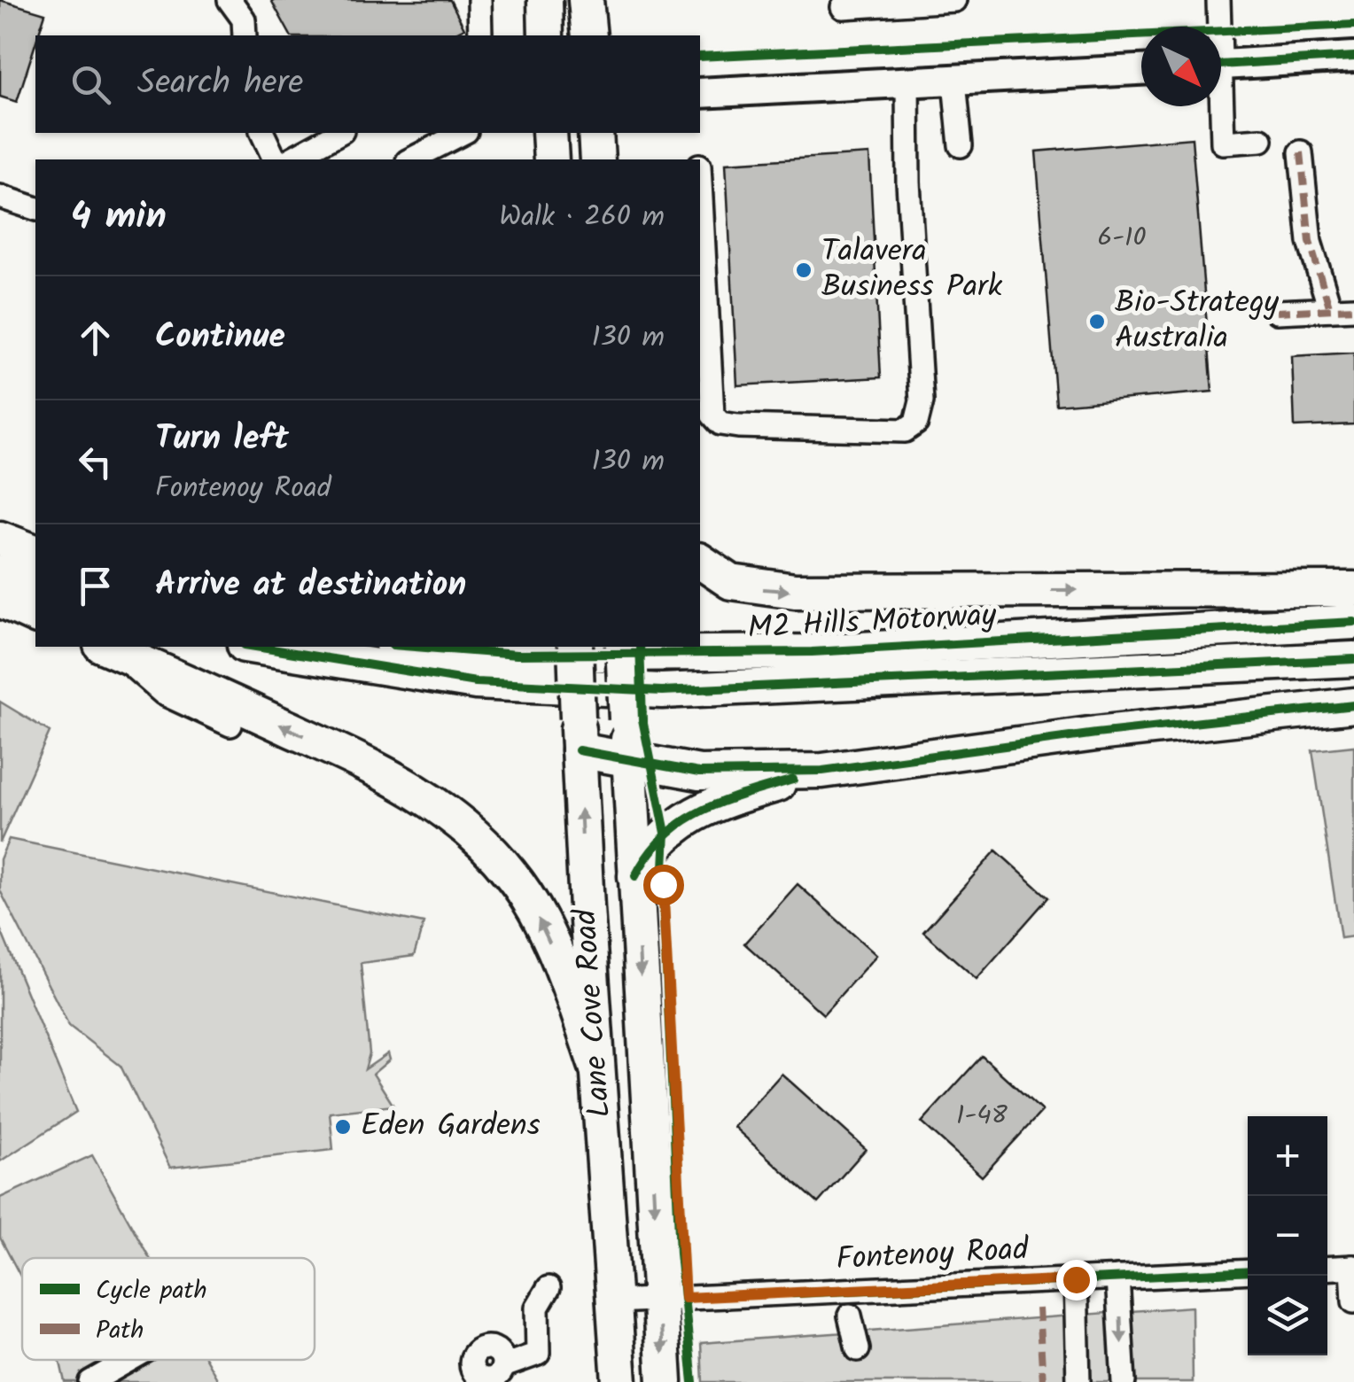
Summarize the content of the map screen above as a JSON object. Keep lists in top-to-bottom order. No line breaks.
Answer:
{"streets":{"highway":["M2 Hills Motorway","Lane Cove Road"],"street":["Fontenoy Road"]},"crossings":[["M2 Hills Motorway","Lane Cove Road"],["Lane Cove Road","Fontenoy Road"]],"places":["Talavera Business Park","Bio-Strategy Australia","Eden Gardens"],"house_numbers":["6-10","1-48"],"legend":["Cycle path","Path"],"north":"bottom right","page":{"search":"Search here","heading":["4 min","Walk · 260 m"],"list":[["Continue","130 m"],["Turn left","Fontenoy Road","130 m"],"Arrive at destination"],"map_buttons":["+","−"]}}
